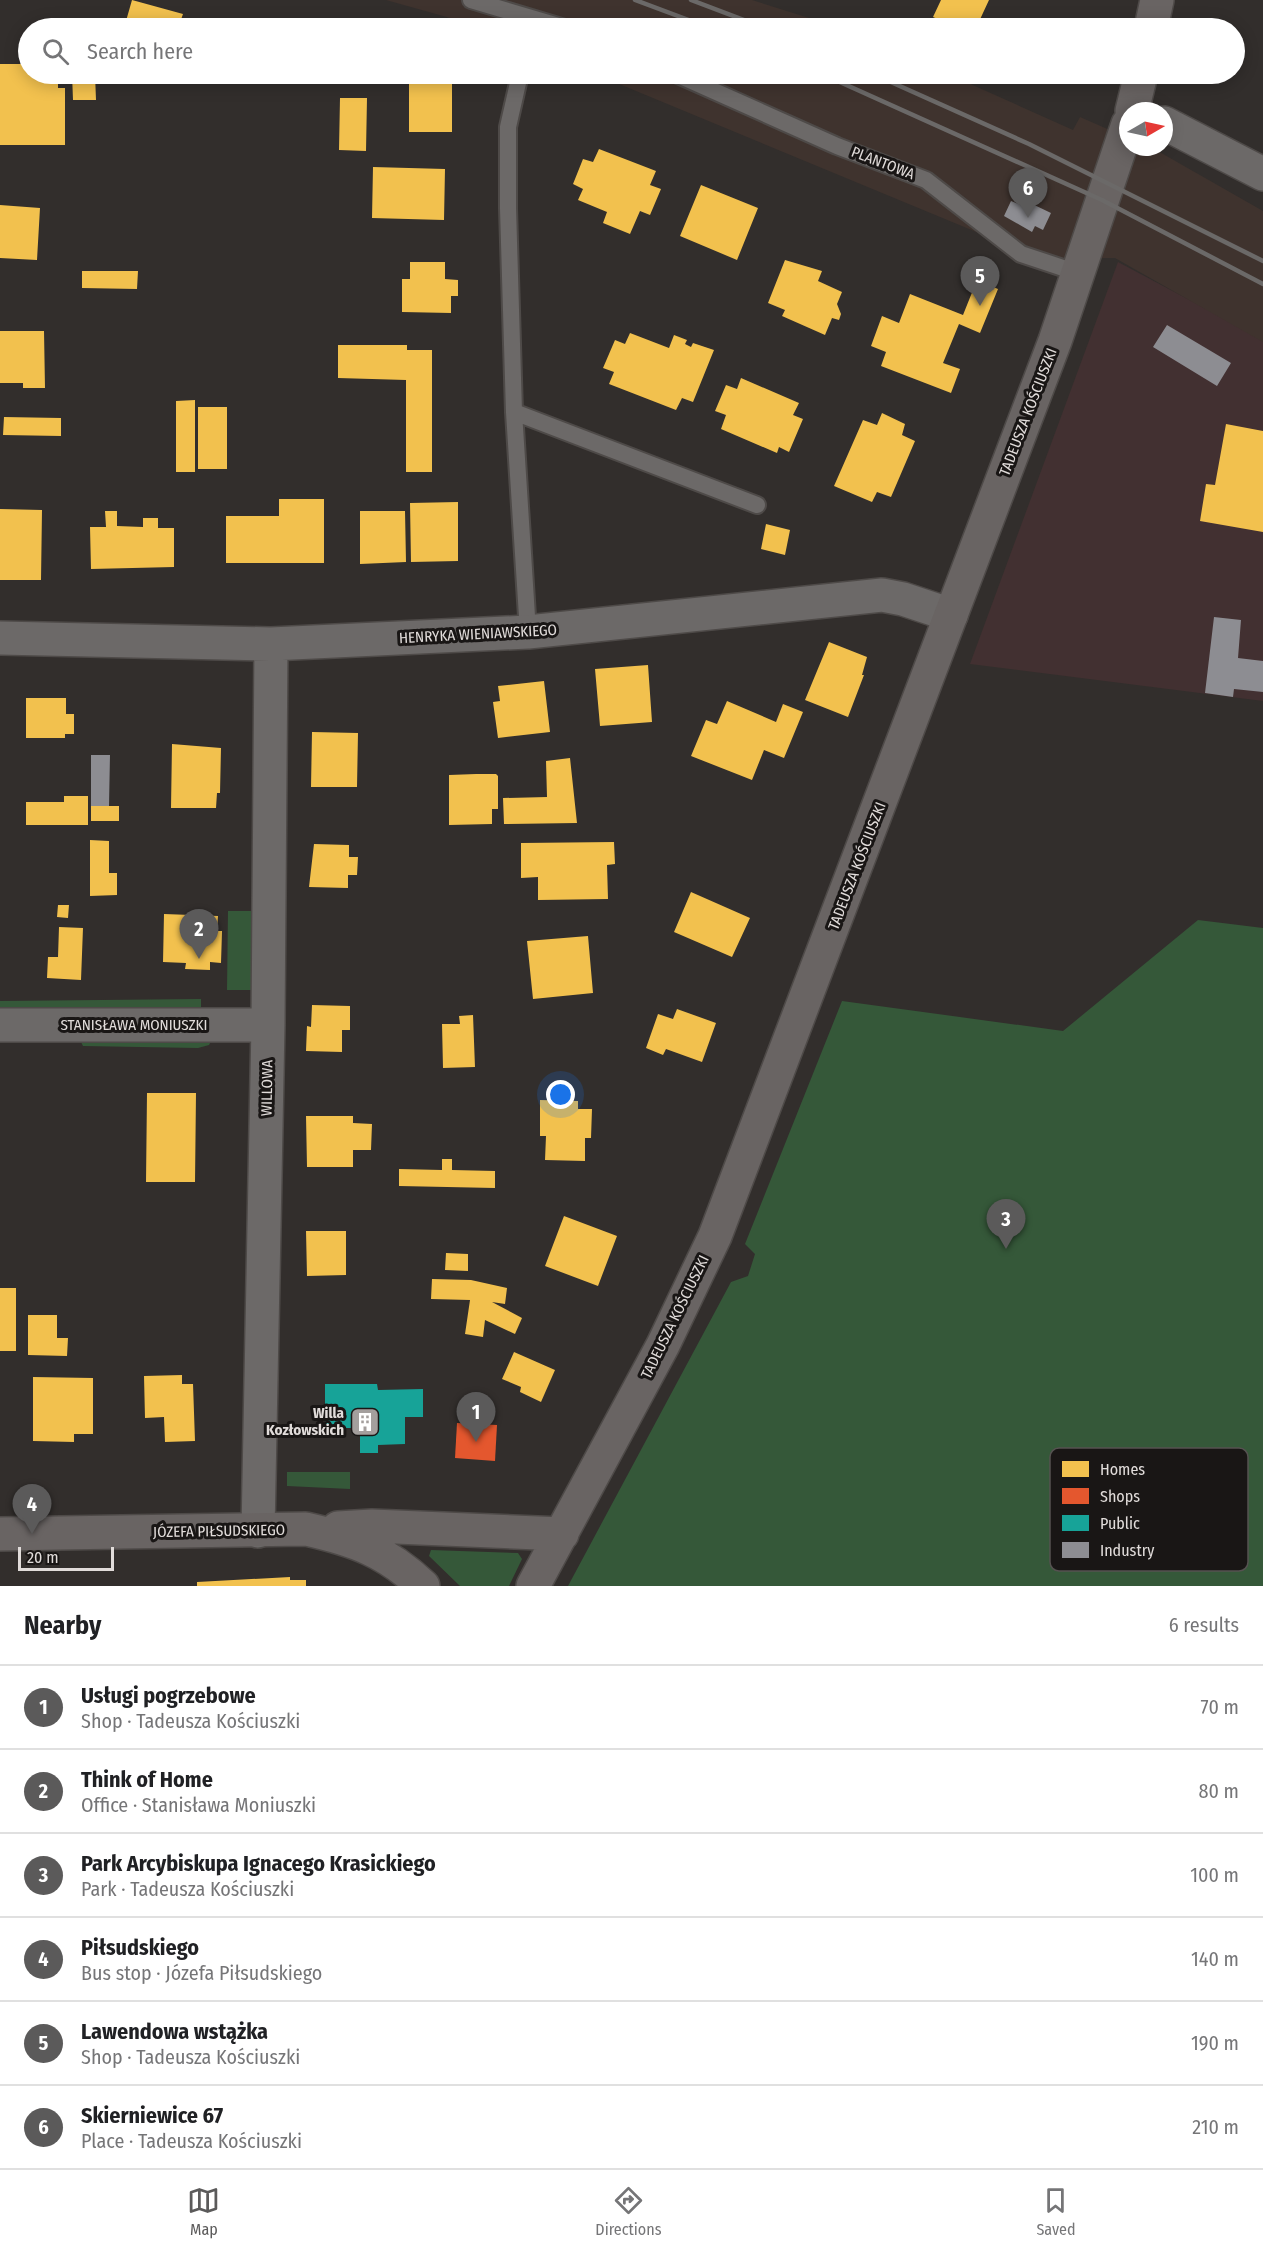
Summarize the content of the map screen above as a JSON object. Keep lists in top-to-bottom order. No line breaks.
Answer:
{"streets":{"street":["TADEUSZA KOŚCIUSZKI","HENRYKA WIENIAWSKIEGO","STANISŁAWA MONIUSZKI","WILLOWA","JÓZEFA PIŁSUDSKIEGO"],"lane":["PLANTOWA"]},"crossings":[["PLANTOWA","TADEUSZA KOŚCIUSZKI"],["TADEUSZA KOŚCIUSZKI","HENRYKA WIENIAWSKIEGO"],["HENRYKA WIENIAWSKIEGO","WILLOWA"],["STANISŁAWA MONIUSZKI","WILLOWA"],["WILLOWA","JÓZEFA PIŁSUDSKIEGO"]],"places":{"building":["Willa Kozłowskich"]},"legend":["Homes","Shops","Public","Industry"],"scale_bar":"20 m","north":"right","page":{"search":"Search here","pins":["6","5","2","3","1","4"],"scale":"20 m","heading":["Nearby","6 results"],"list":[{"mark":"1","name":"Usługi pogrzebowe","note":"Shop · Tadeusza Kościuszki","value":"70 m"},{"mark":"2","name":"Think of Home","note":"Office · Stanisława Moniuszki","value":"80 m"},{"mark":"3","name":"Park Arcybiskupa Ignacego Krasickiego","note":"Park · Tadeusza Kościuszki","value":"100 m"},{"mark":"4","name":"Piłsudskiego","note":"Bus stop · Józefa Piłsudskiego","value":"140 m"},{"mark":"5","name":"Lawendowa wstążka","note":"Shop · Tadeusza Kościuszki","value":"190 m"},{"mark":"6","name":"Skierniewice 67","note":"Place · Tadeusza Kościuszki","value":"210 m"}],"nav":["Map","Directions","Saved"]}}
